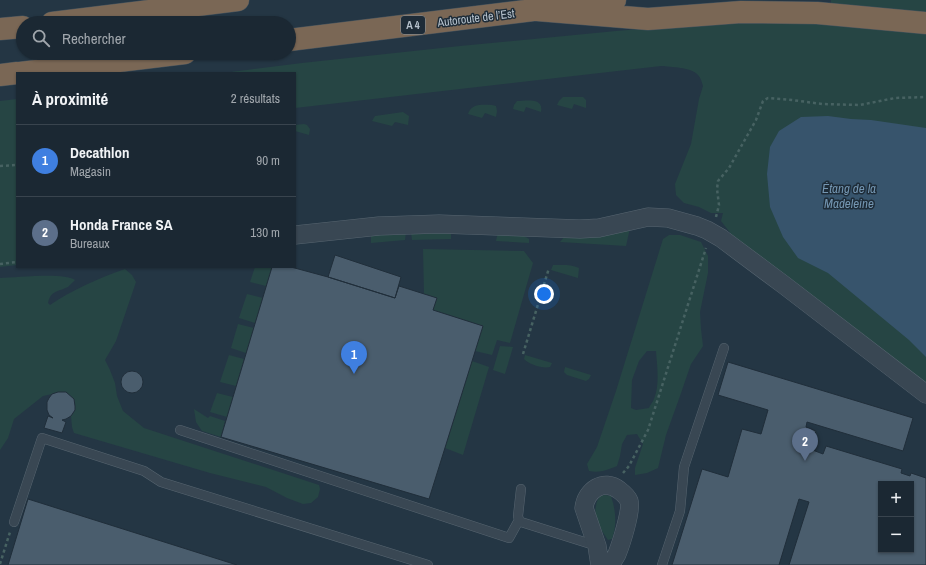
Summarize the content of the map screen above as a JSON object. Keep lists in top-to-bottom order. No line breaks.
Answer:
{"streets":{"highway":["Autoroute de l’Est","A 4"]},"water":["Étang de la Madeleine"],"page":{"search":"Rechercher","heading":["À proximité","2 résultats"],"list":[{"mark":"1","name":"Decathlon","note":"Magasin","value":"90 m"},{"mark":"2","name":"Honda France SA","note":"Bureaux","value":"130 m"}],"pins":["1","2"],"map_buttons":["+","−"]}}
